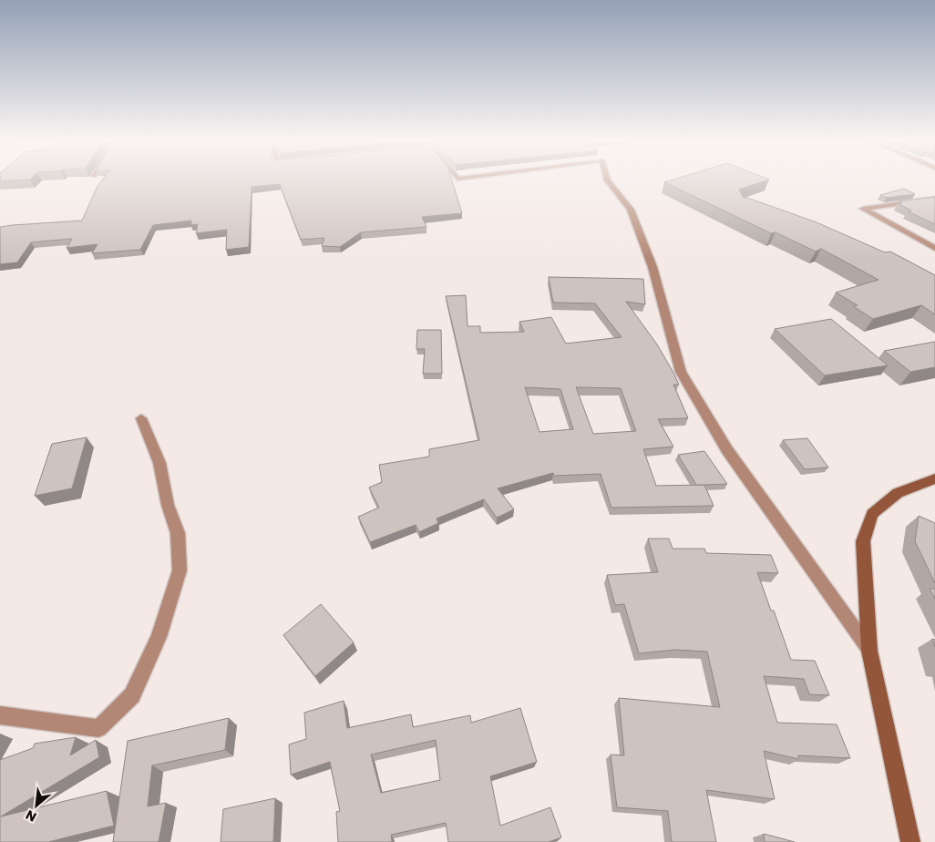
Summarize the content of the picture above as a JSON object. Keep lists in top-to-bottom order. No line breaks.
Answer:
{"north":"bottom left"}
